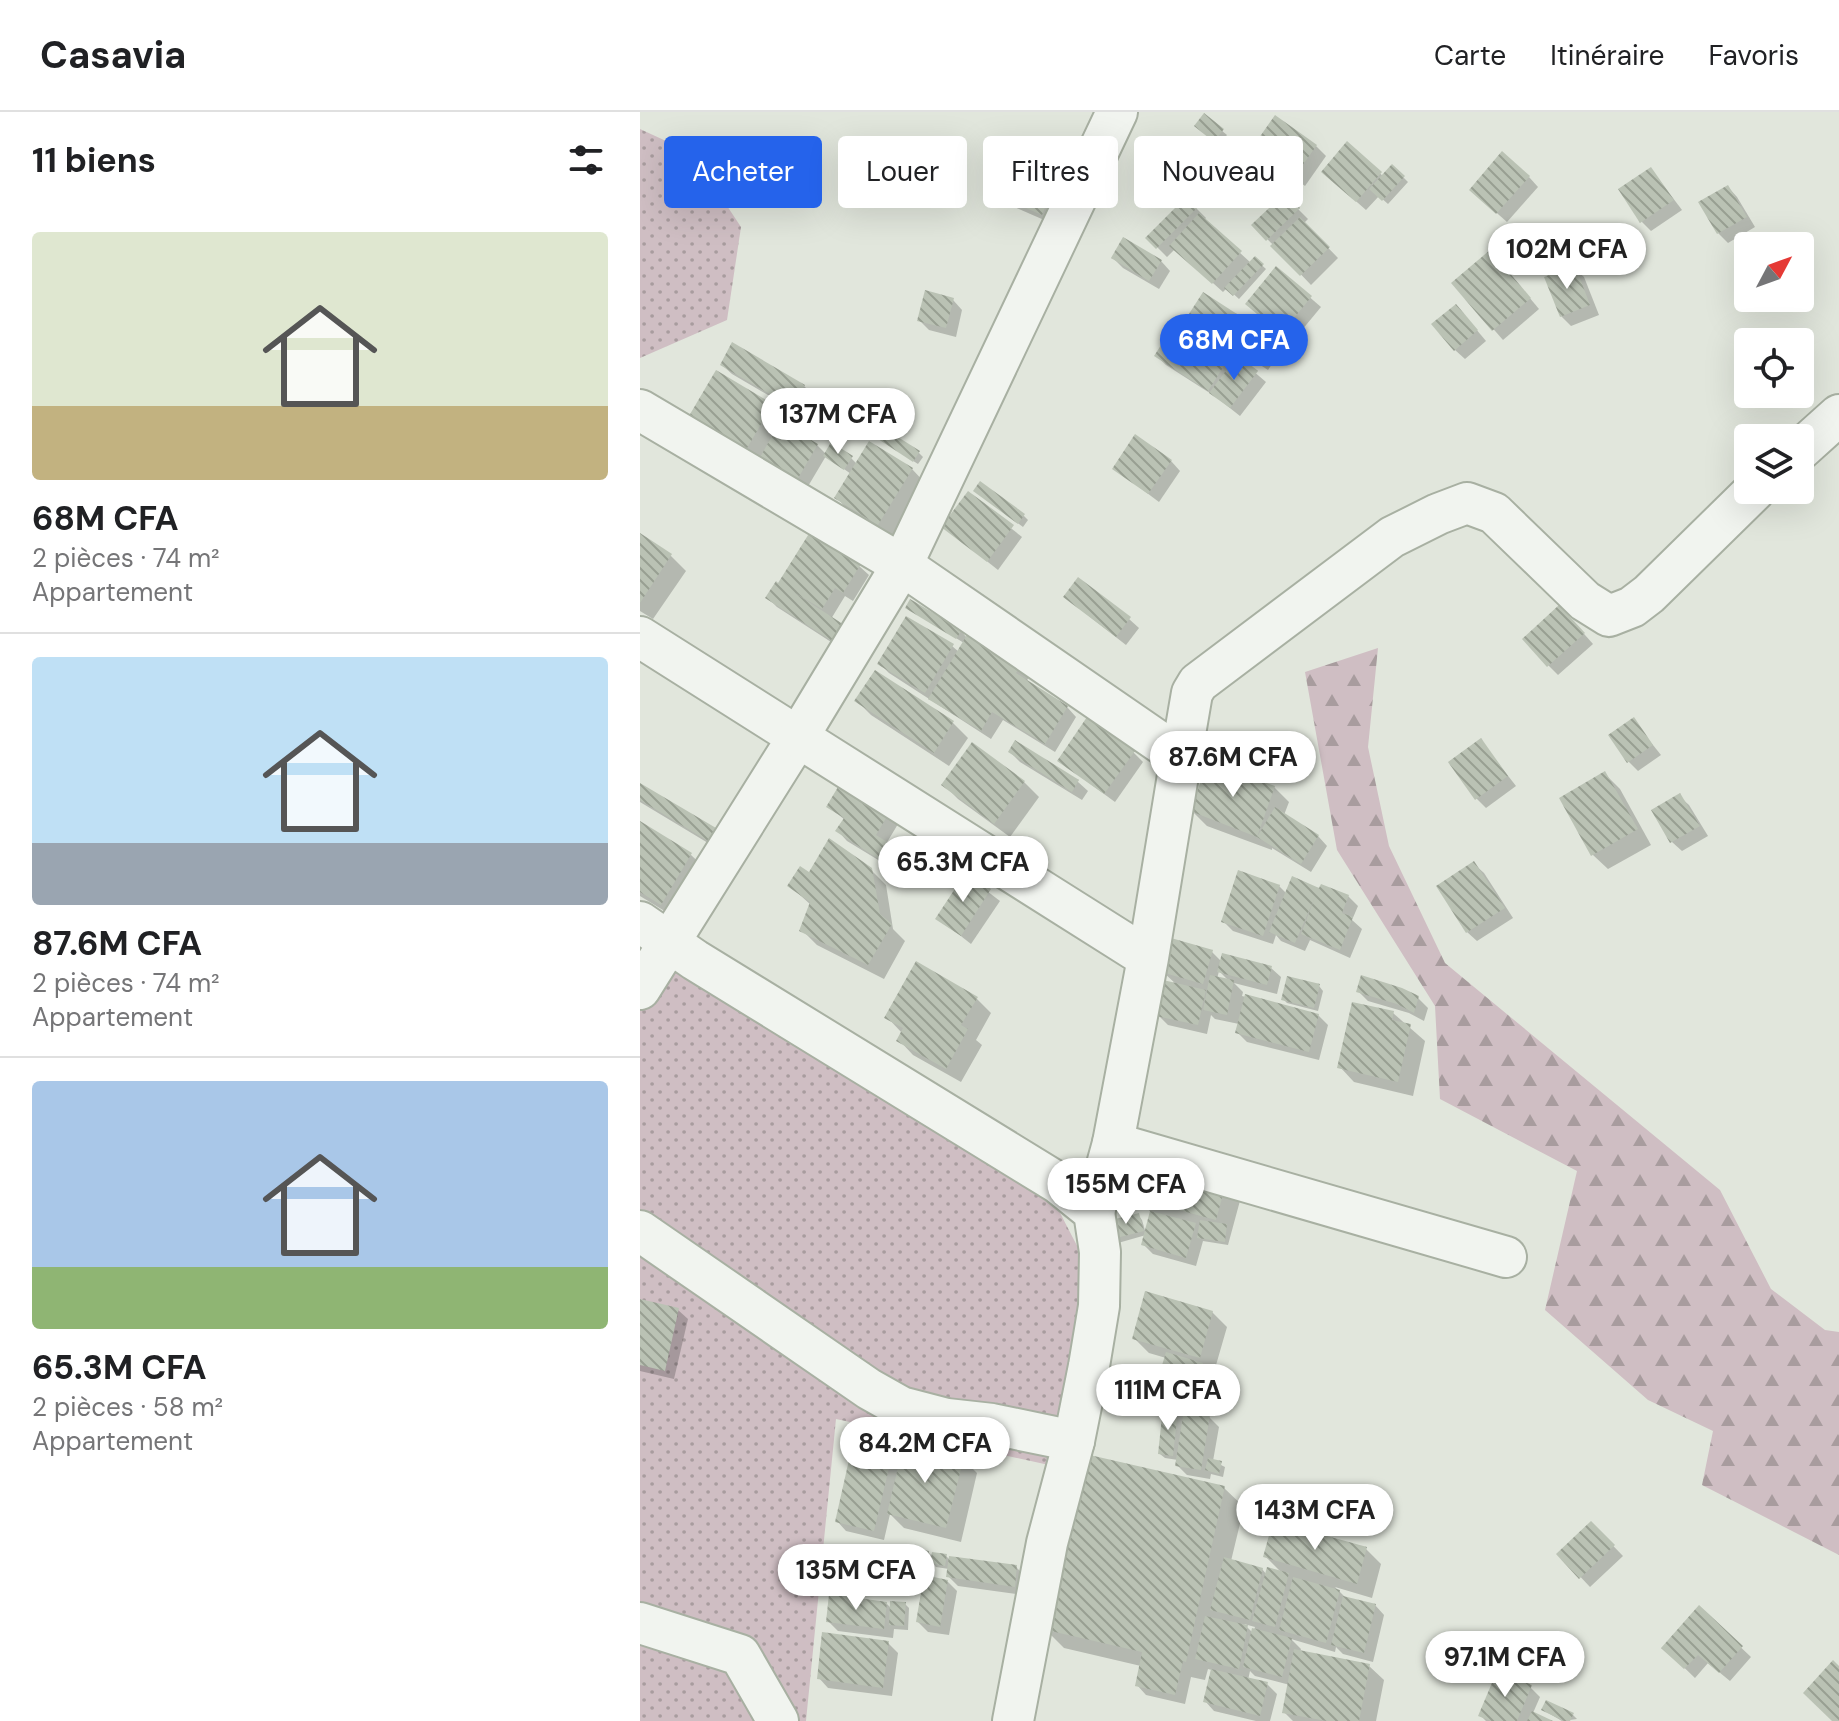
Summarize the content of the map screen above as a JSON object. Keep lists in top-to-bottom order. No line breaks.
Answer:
{"north":"top right","page":{"header":"Casavia","nav":["Carte","Itinéraire","Favoris"],"heading":"11 biens","chip":["Acheter","Louer","Filtres","Nouveau"],"list":[{"name":"68M CFA","note":"2 pièces · 74 m² · Appartement"},{"name":"87.6M CFA","note":"2 pièces · 74 m² · Appartement"},{"name":"65.3M CFA","note":"2 pièces · 58 m² · Appartement"}],"price":["102M CFA","68M CFA","137M CFA","87.6M CFA","65.3M CFA","155M CFA","111M CFA","84.2M CFA","143M CFA","135M CFA","97.1M CFA"]}}
